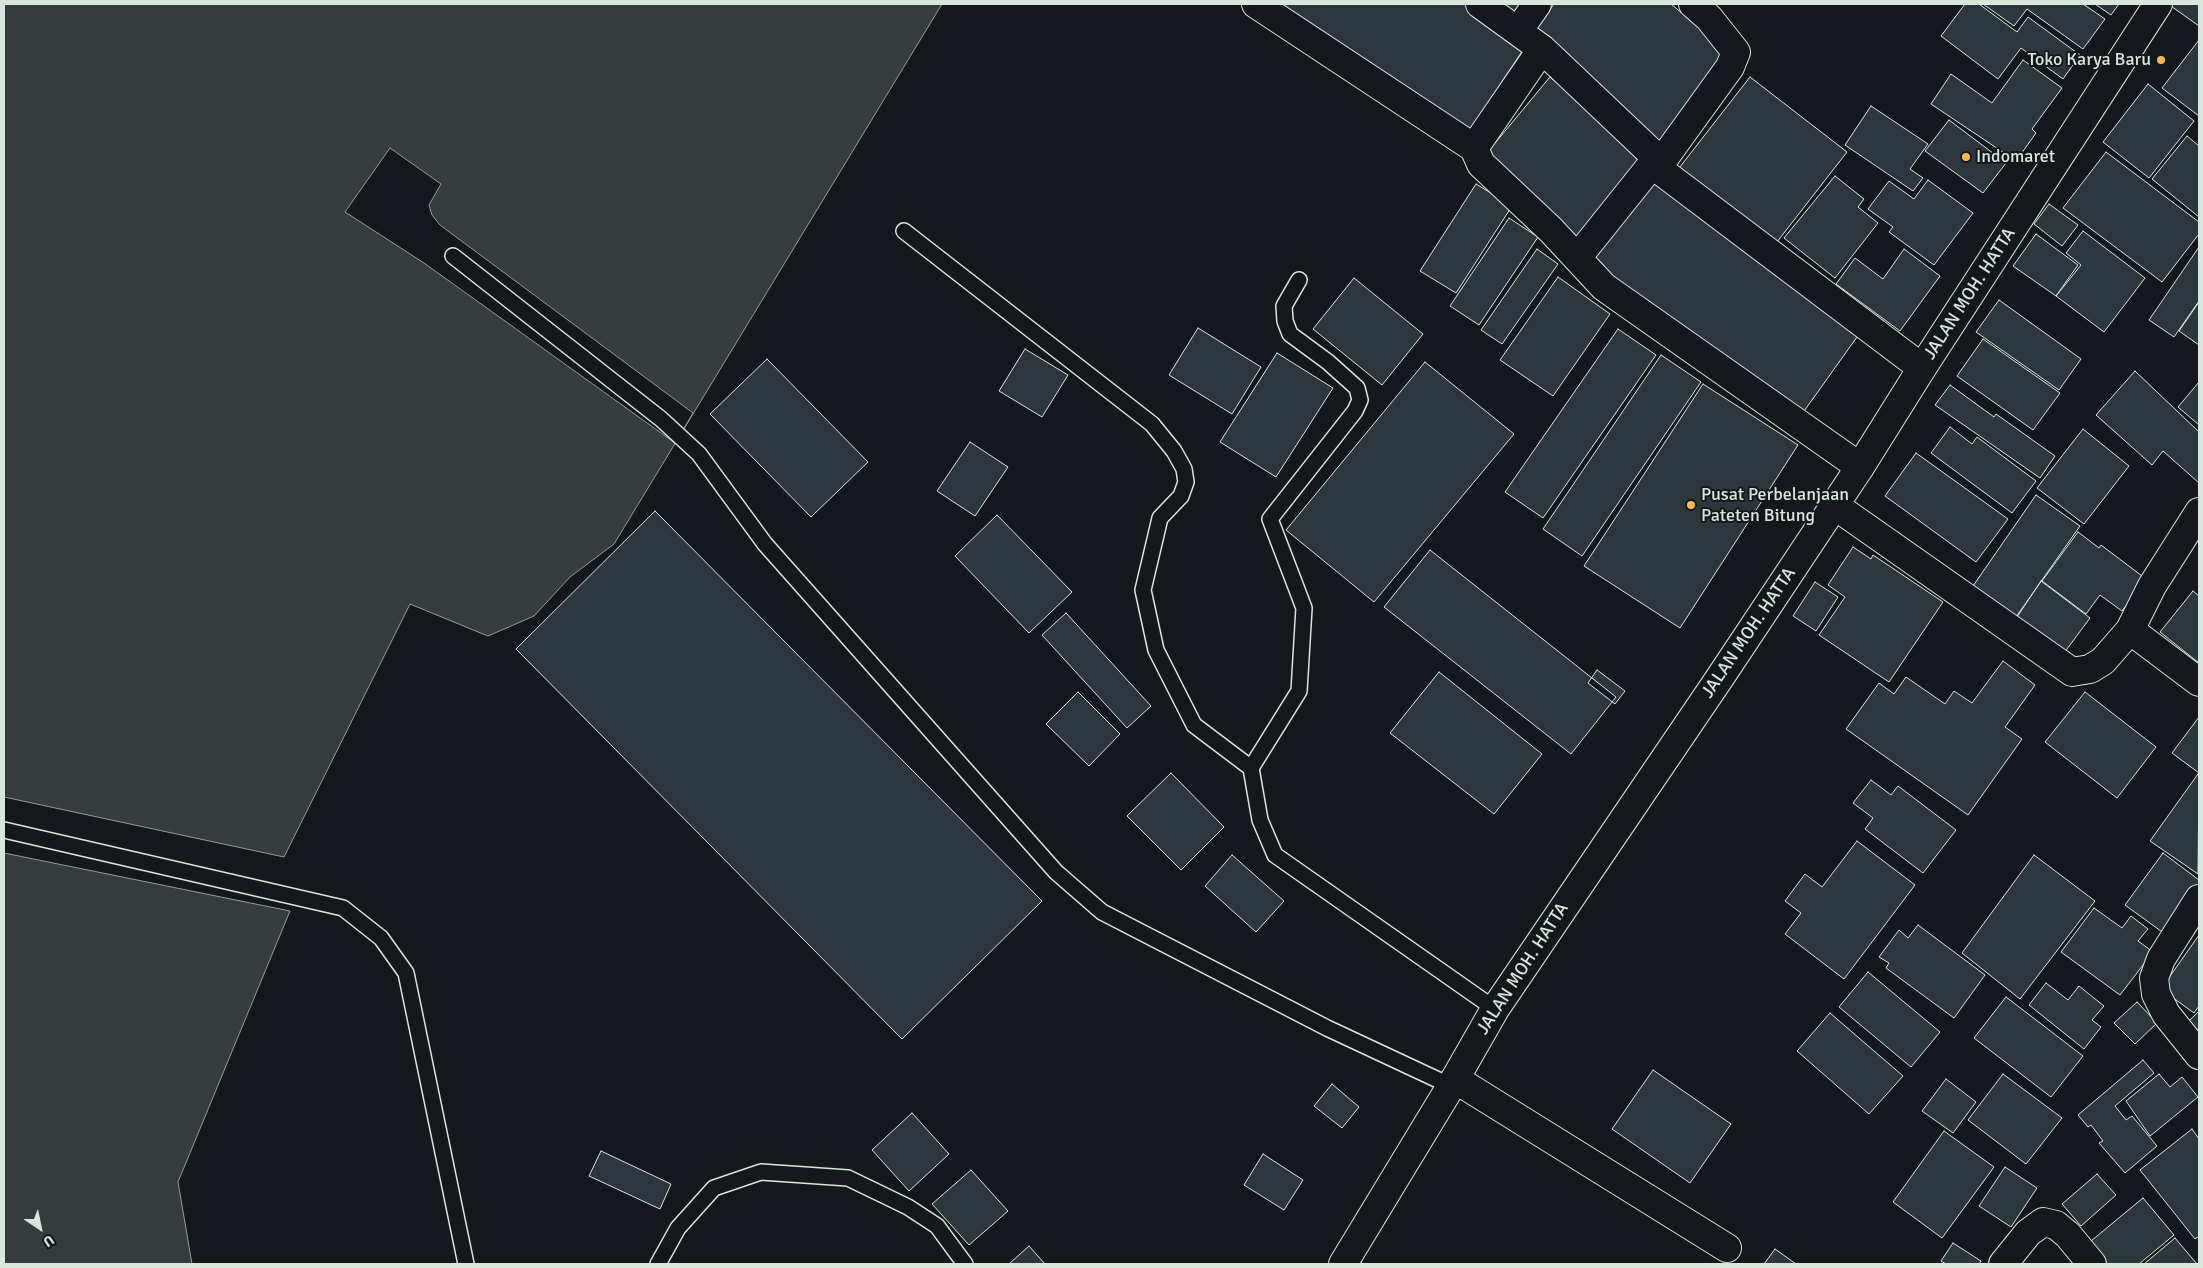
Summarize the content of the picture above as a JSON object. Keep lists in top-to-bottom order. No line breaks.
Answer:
{"streets":{"main road":["JALAN MOH. HATTA"]},"places":["Toko Karya Baru","Indomaret","Pusat Perbelanjaan Pateten Bitung"],"north":"bottom right"}
